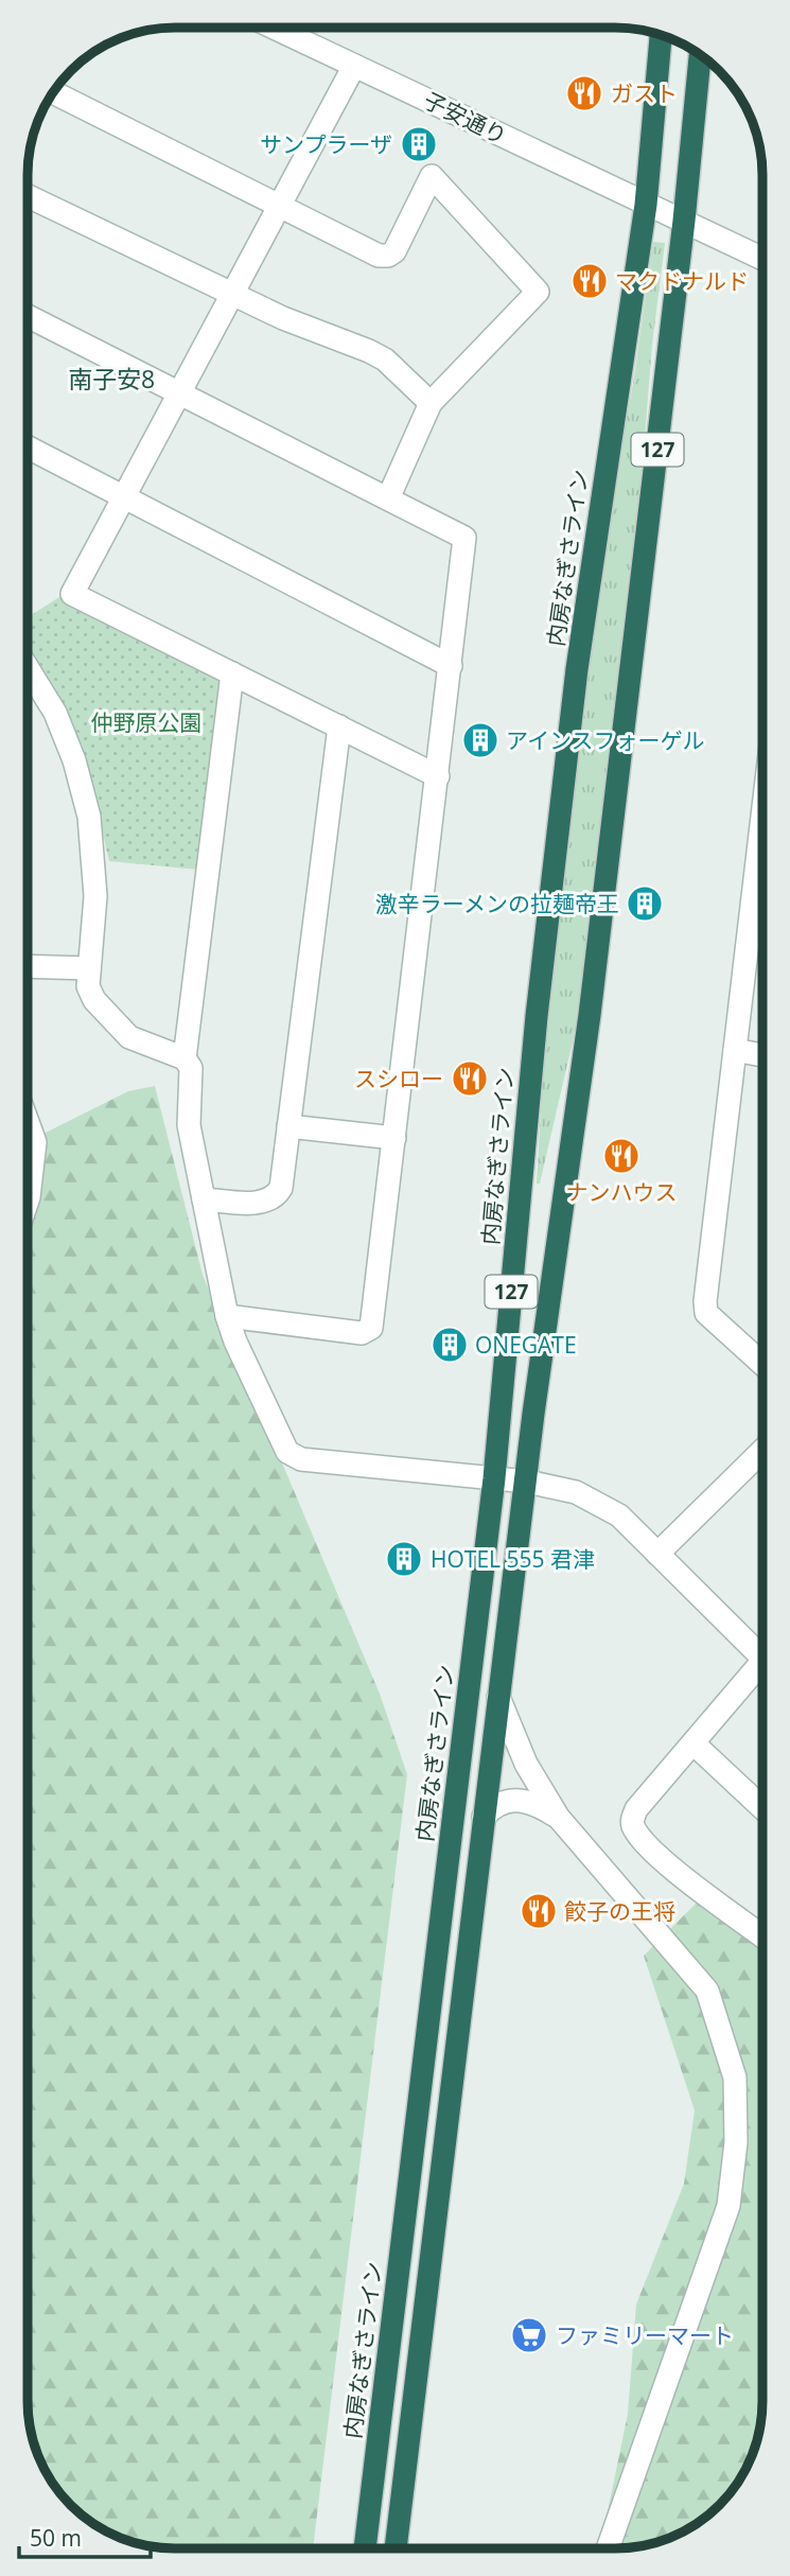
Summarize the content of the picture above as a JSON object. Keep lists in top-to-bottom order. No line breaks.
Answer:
{"streets":{"highway":["127","内房なぎさライン"],"street":["子安通り"]},"crossings":[["子安通り","127"],["子安通り","内房なぎさライン"]],"districts":["南子安8"],"parks":["仲野原公園"],"places":{"restaurant":["ガスト","マクドナルド","スシロー","ナンハウス","餃子の王将"],"building":["サンプラーザ","アインスフォーゲル","激辛ラーメンの拉麺帝王","ONEGATE","HOTEL 555 君津"],"supermarket":["ファミリーマート"]},"scale_bar":"50 m"}
